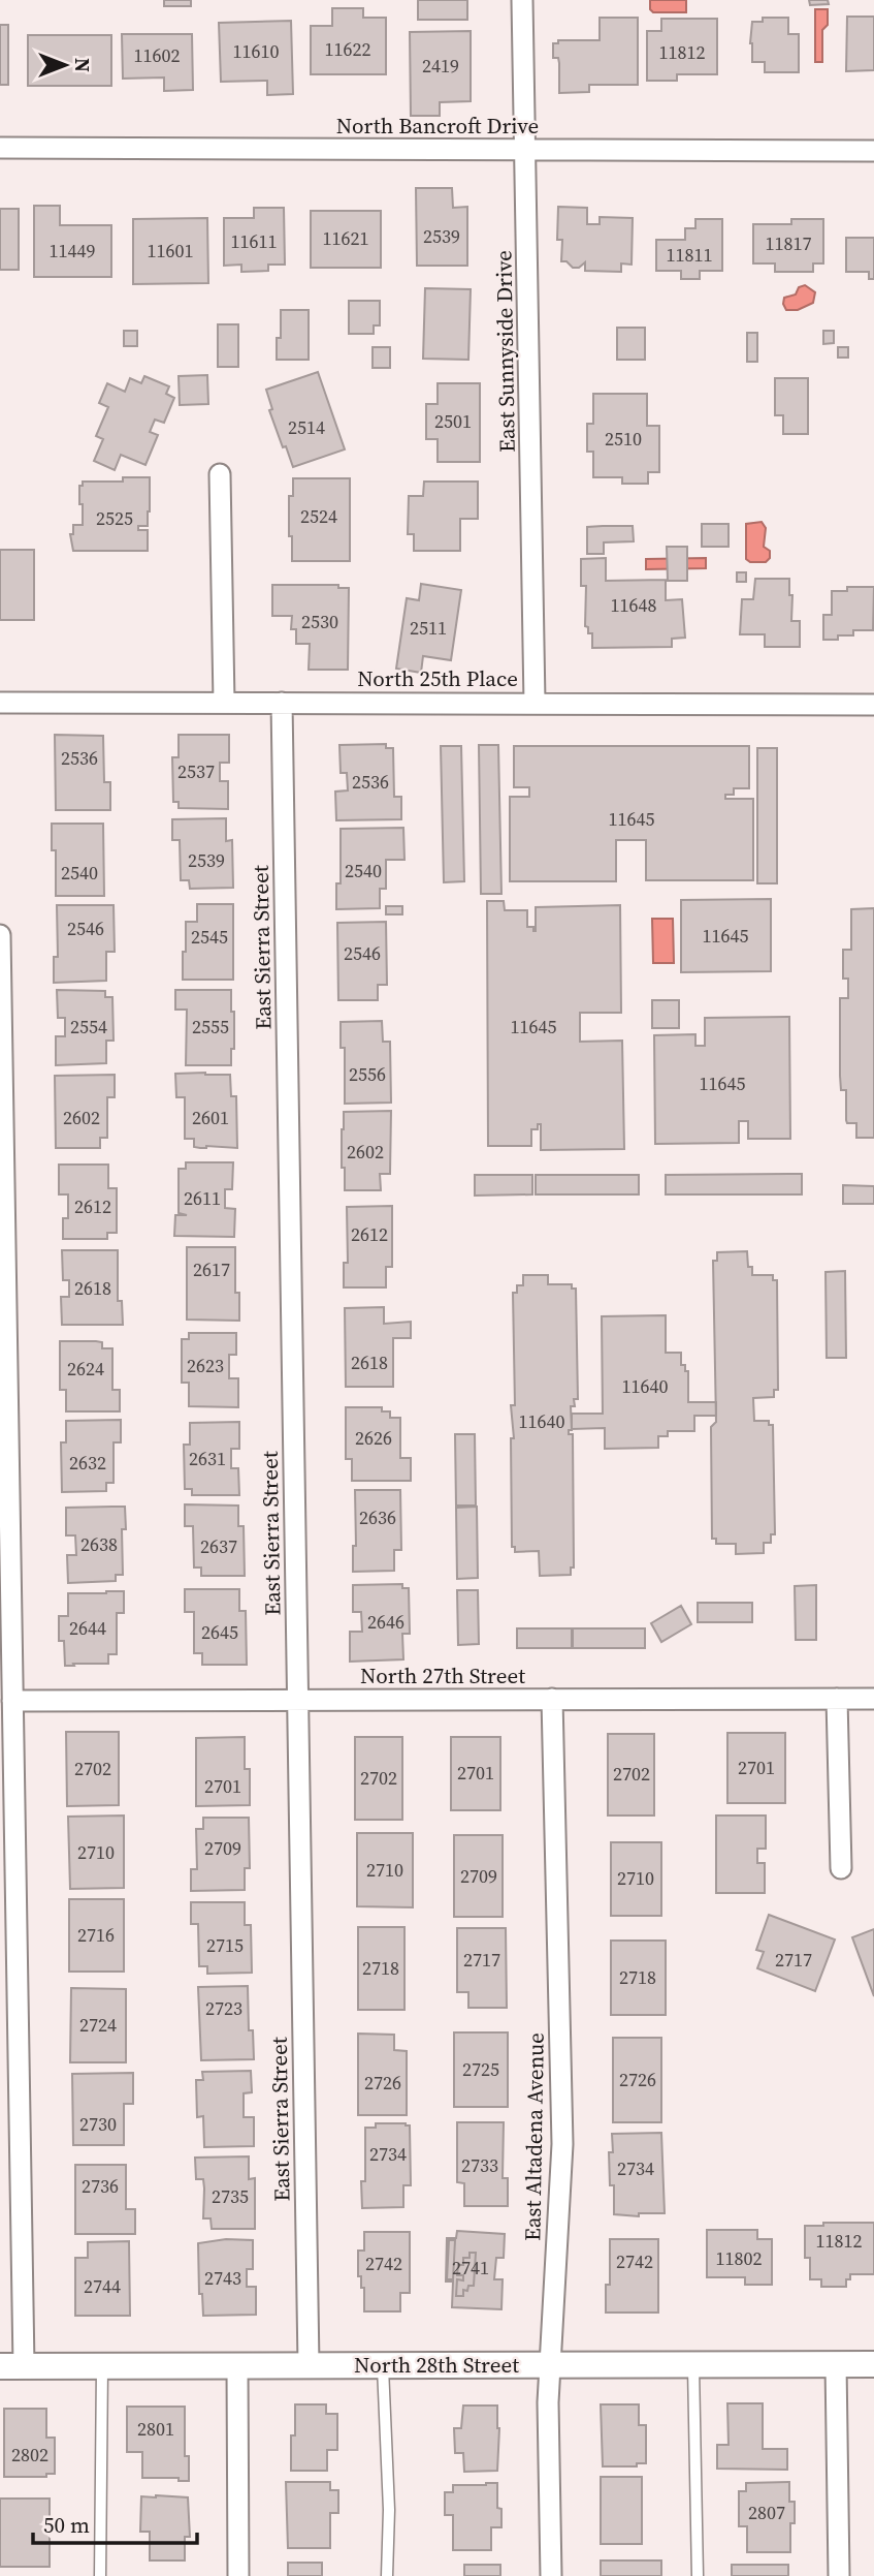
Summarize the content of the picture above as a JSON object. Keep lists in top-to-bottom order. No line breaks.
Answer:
{"streets":{"street":["North Bancroft Drive","East Sunnyside Drive","North 25th Place","East Sierra Street","North 27th Street","East Altadena Avenue","North 28th Street"]},"crossings":[["North Bancroft Drive","East Sunnyside Drive"],["East Sunnyside Drive","North 25th Place"],["North 25th Place","East Sierra Street"],["East Sierra Street","North 27th Street"],["East Sierra Street","North 28th Street"],["North 27th Street","East Altadena Avenue"],["East Altadena Avenue","North 28th Street"]],"house_numbers":["11622","11610","11812","11602","2419","2539","11621","11611","11817","11449","11601","11811","2501","2514","2510","2524","2525","11648","2530","2511","2536","2537","2536","11645","2539","2540","2540","2546","11645","2545","2546","2554","2555","11645","2556","11645","2602","2601","2602","2611","2612","2612","2617","2618","2618","2623","2624","11640","11640","2626","2631","2632","2636","2638","2637","2646","2644","2645","2701","2702","2701","2702","2702","2701","2709","2710","2710","2709","2710","2716","2715","2717","2717","2718","2718","2723","2724","2725","2726","2726","2730","2734","2733","2734","2736","2735","11812","11802","2742","2742","2741","2743","2744","2801","2802","2807"],"scale_bar":"50 m","north":"right"}
